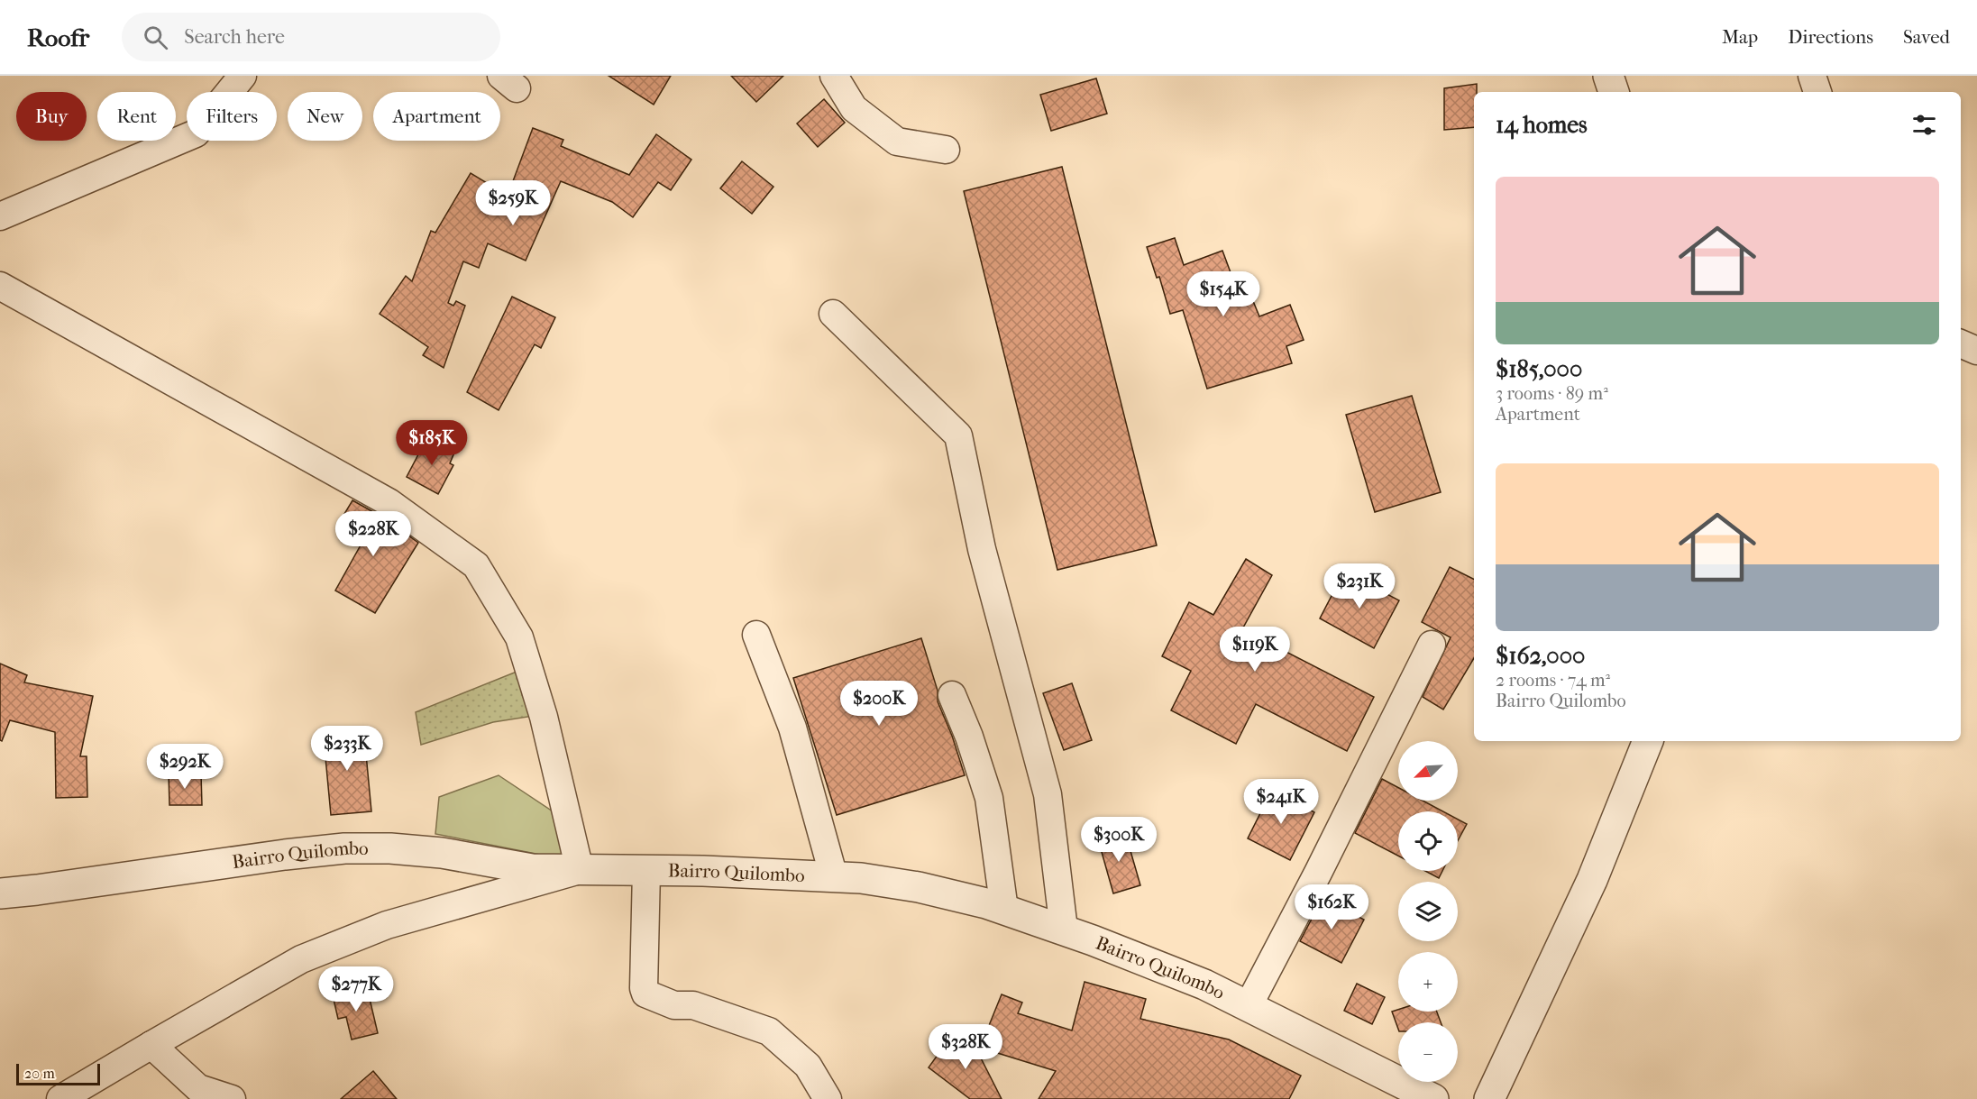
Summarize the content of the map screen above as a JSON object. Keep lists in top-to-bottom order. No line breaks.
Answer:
{"streets":{"street":["Bairro Quilombo"]},"scale_bar":"20 m","north":"bottom left","page":{"header":"Roofr","search":"Search here","nav":["Map","Directions","Saved"],"chip":["Buy","Rent","Filters","New","Apartment"],"heading":"14 homes","list":[{"name":"$185,000","note":"3 rooms · 89 m² · Apartment"},{"name":"$162,000","note":"2 rooms · 74 m² · Bairro Quilombo"}],"price":["$259K","$154K","$185K","$228K","$231K","$119K","$200K","$233K","$292K","$241K","$300K","$162K","$277K","$328K"],"map_buttons":["+","−"],"scale":"20 m"}}
